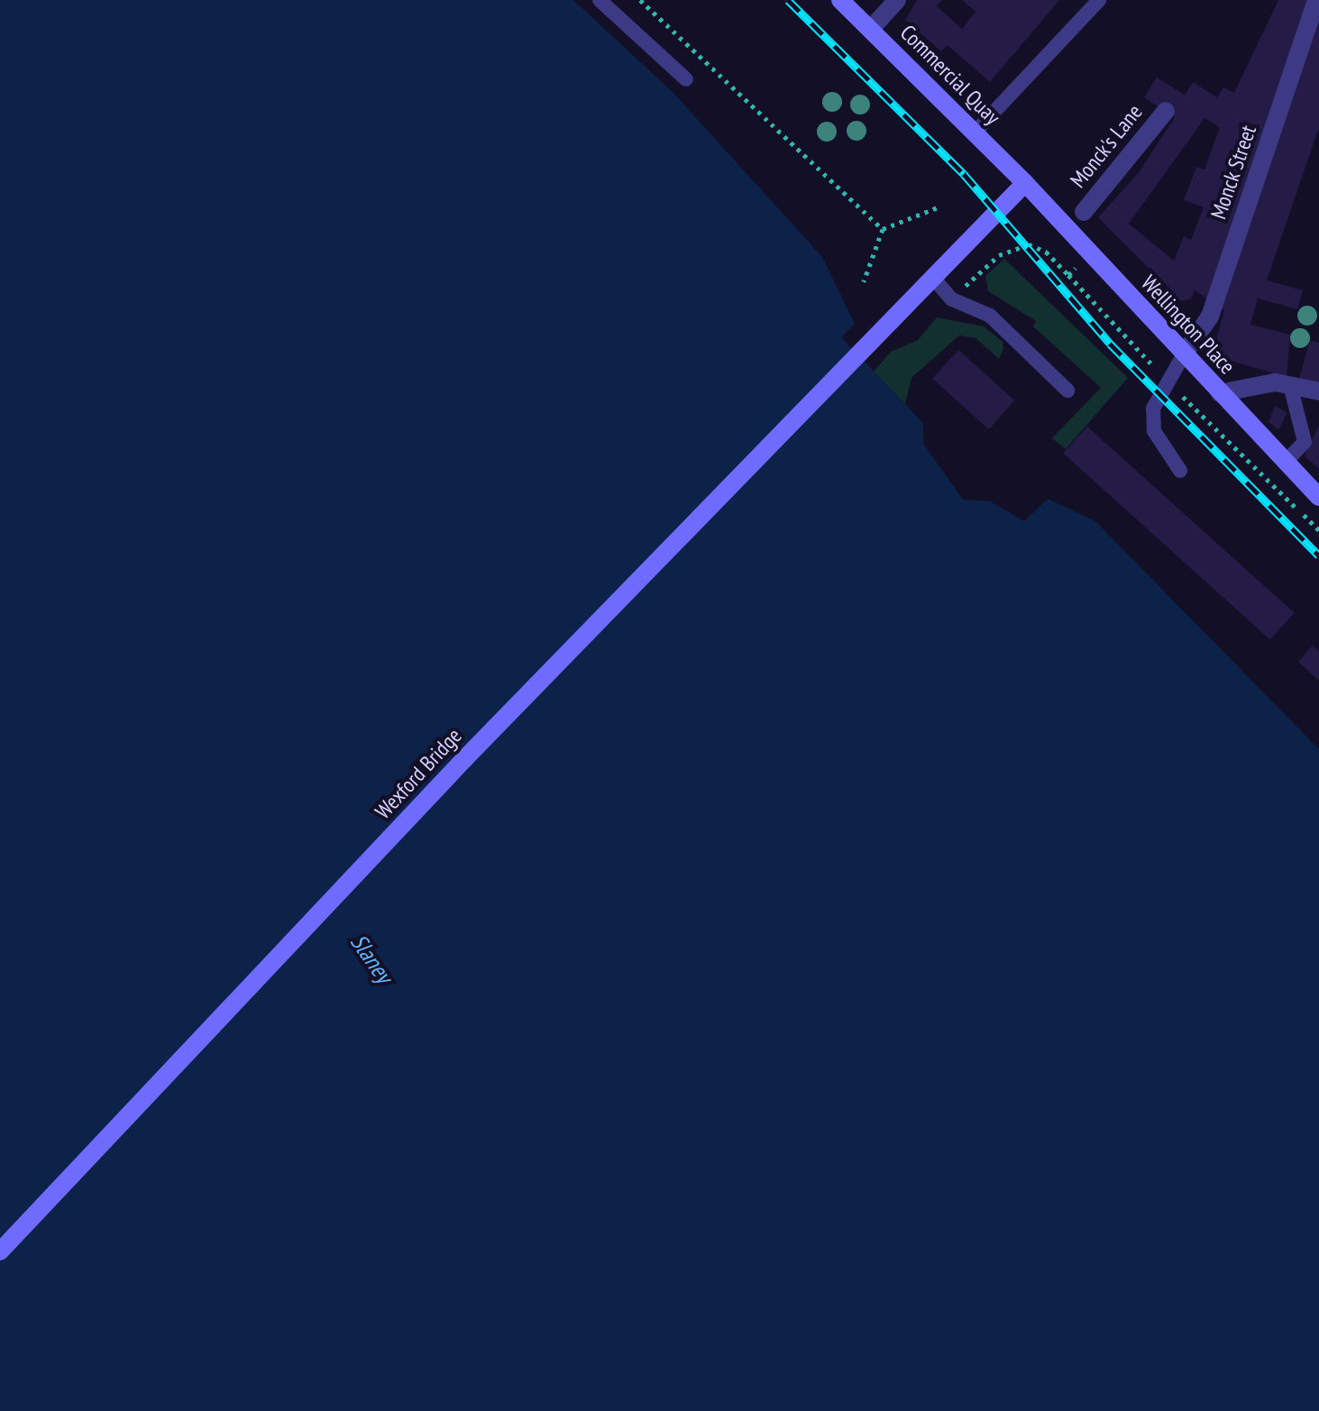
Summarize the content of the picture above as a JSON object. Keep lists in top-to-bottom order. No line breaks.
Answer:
{"streets":{"main road":["Commercial Quay","Wellington Place","Wexford Bridge"],"street":["Monck's Lane","Monck Street"]},"crossings":[["Commercial Quay","Wellington Place"],["Commercial Quay","Wexford Bridge"],["Monck Street","Wellington Place"],["Wellington Place","Wexford Bridge"]],"water":["Slaney"]}
